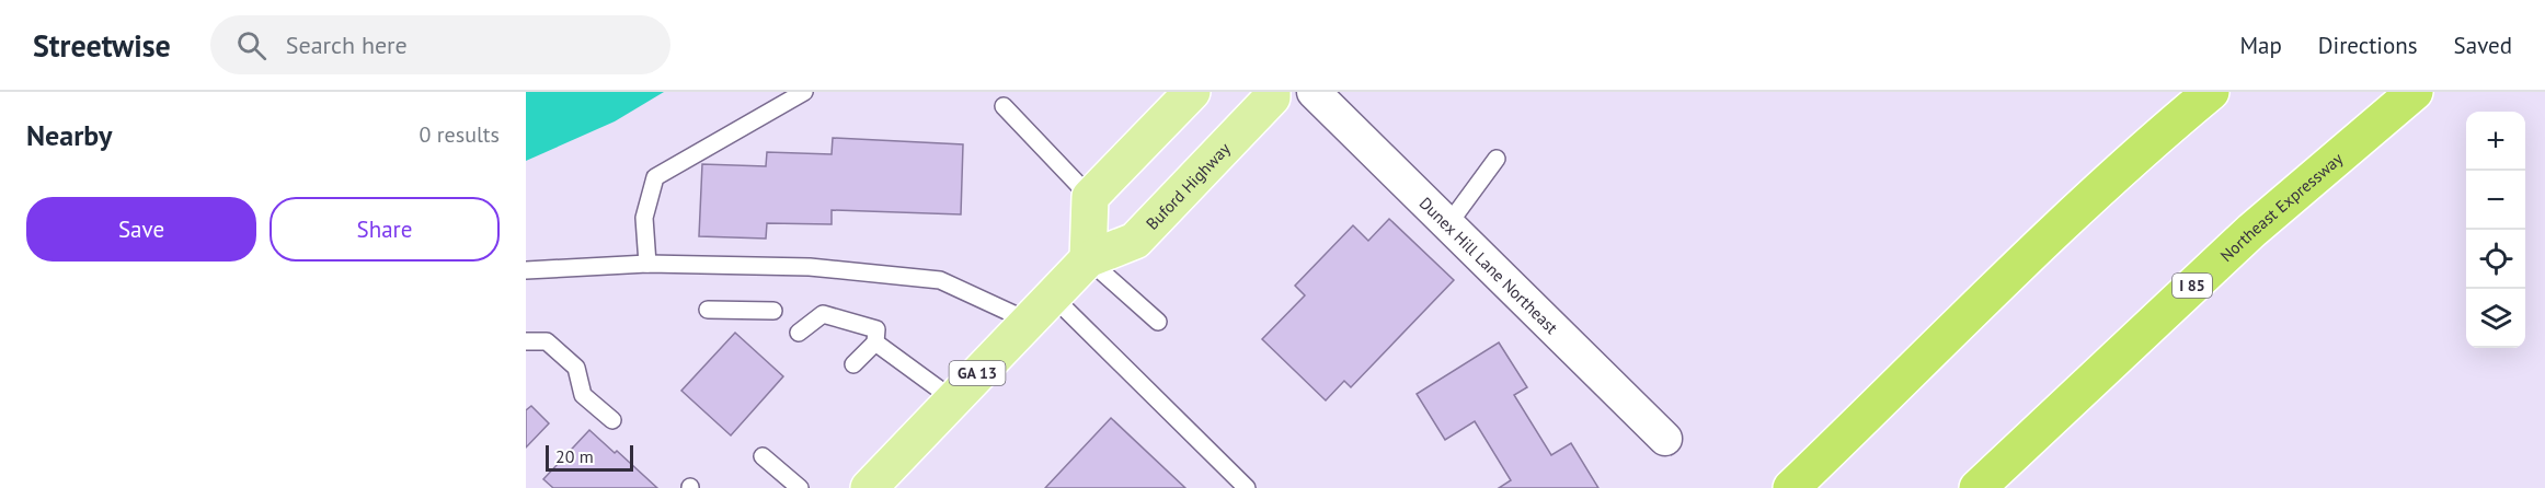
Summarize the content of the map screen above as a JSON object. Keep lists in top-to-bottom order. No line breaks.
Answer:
{"streets":{"highway":["Northeast Expressway","I 85"],"main road":["Buford Highway","GA 13"],"street":["Dunex Hill Lane Northeast"]},"scale_bar":"20 m","page":{"header":"Streetwise","search":"Search here","nav":["Map","Directions","Saved"],"heading":["Nearby","0 results"],"map_buttons":["+","−"],"buttons":["Save","Share"],"scale":"20 m"}}
